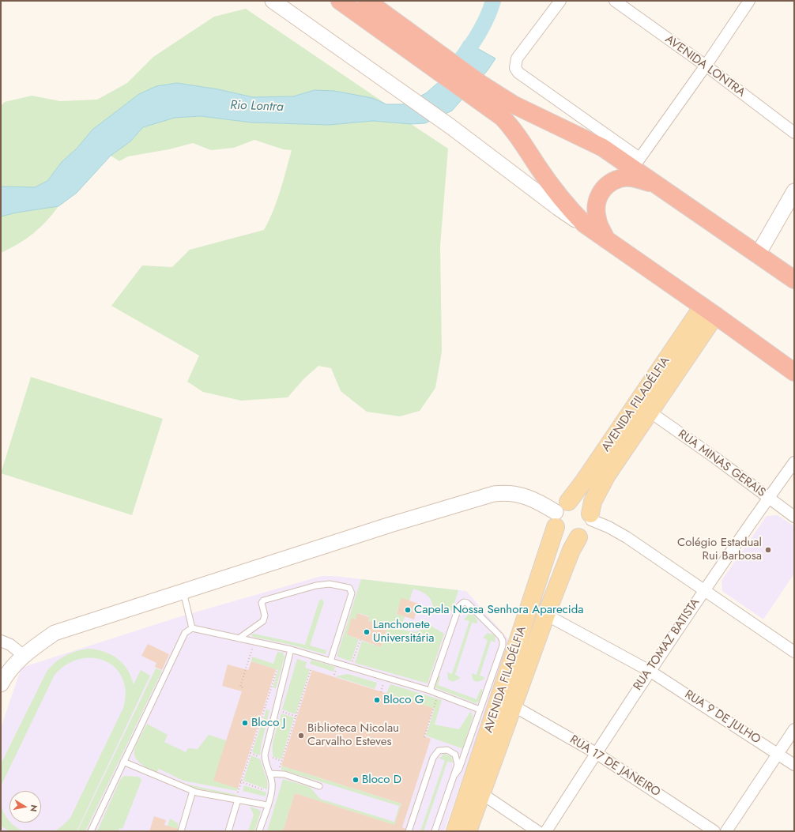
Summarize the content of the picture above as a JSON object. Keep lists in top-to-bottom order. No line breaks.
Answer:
{"streets":{"main road":["AVENIDA FILADÉLFIA"],"street":["AVENIDA LONTRA","RUA MINAS GERAIS","RUA TOMAZ BATISTA","RUA 9 DE JULHO","RUA 17 DE JANEIRO"]},"crossings":[["AVENIDA FILADÉLFIA","RUA MINAS GERAIS"],["AVENIDA FILADÉLFIA","RUA 9 DE JULHO"],["AVENIDA FILADÉLFIA","RUA 17 DE JANEIRO"],["RUA MINAS GERAIS","RUA TOMAZ BATISTA"],["RUA TOMAZ BATISTA","RUA 9 DE JULHO"],["RUA TOMAZ BATISTA","RUA 17 DE JANEIRO"]],"water":["Rio Lontra"],"places":["Colégio Estadual Rui Barbosa","Capela Nossa Senhora Aparecida","Lanchonete Universitária","Bloco G","Bloco J","Biblioteca Nicolau Carvalho Esteves","Bloco D"],"north":"right"}
